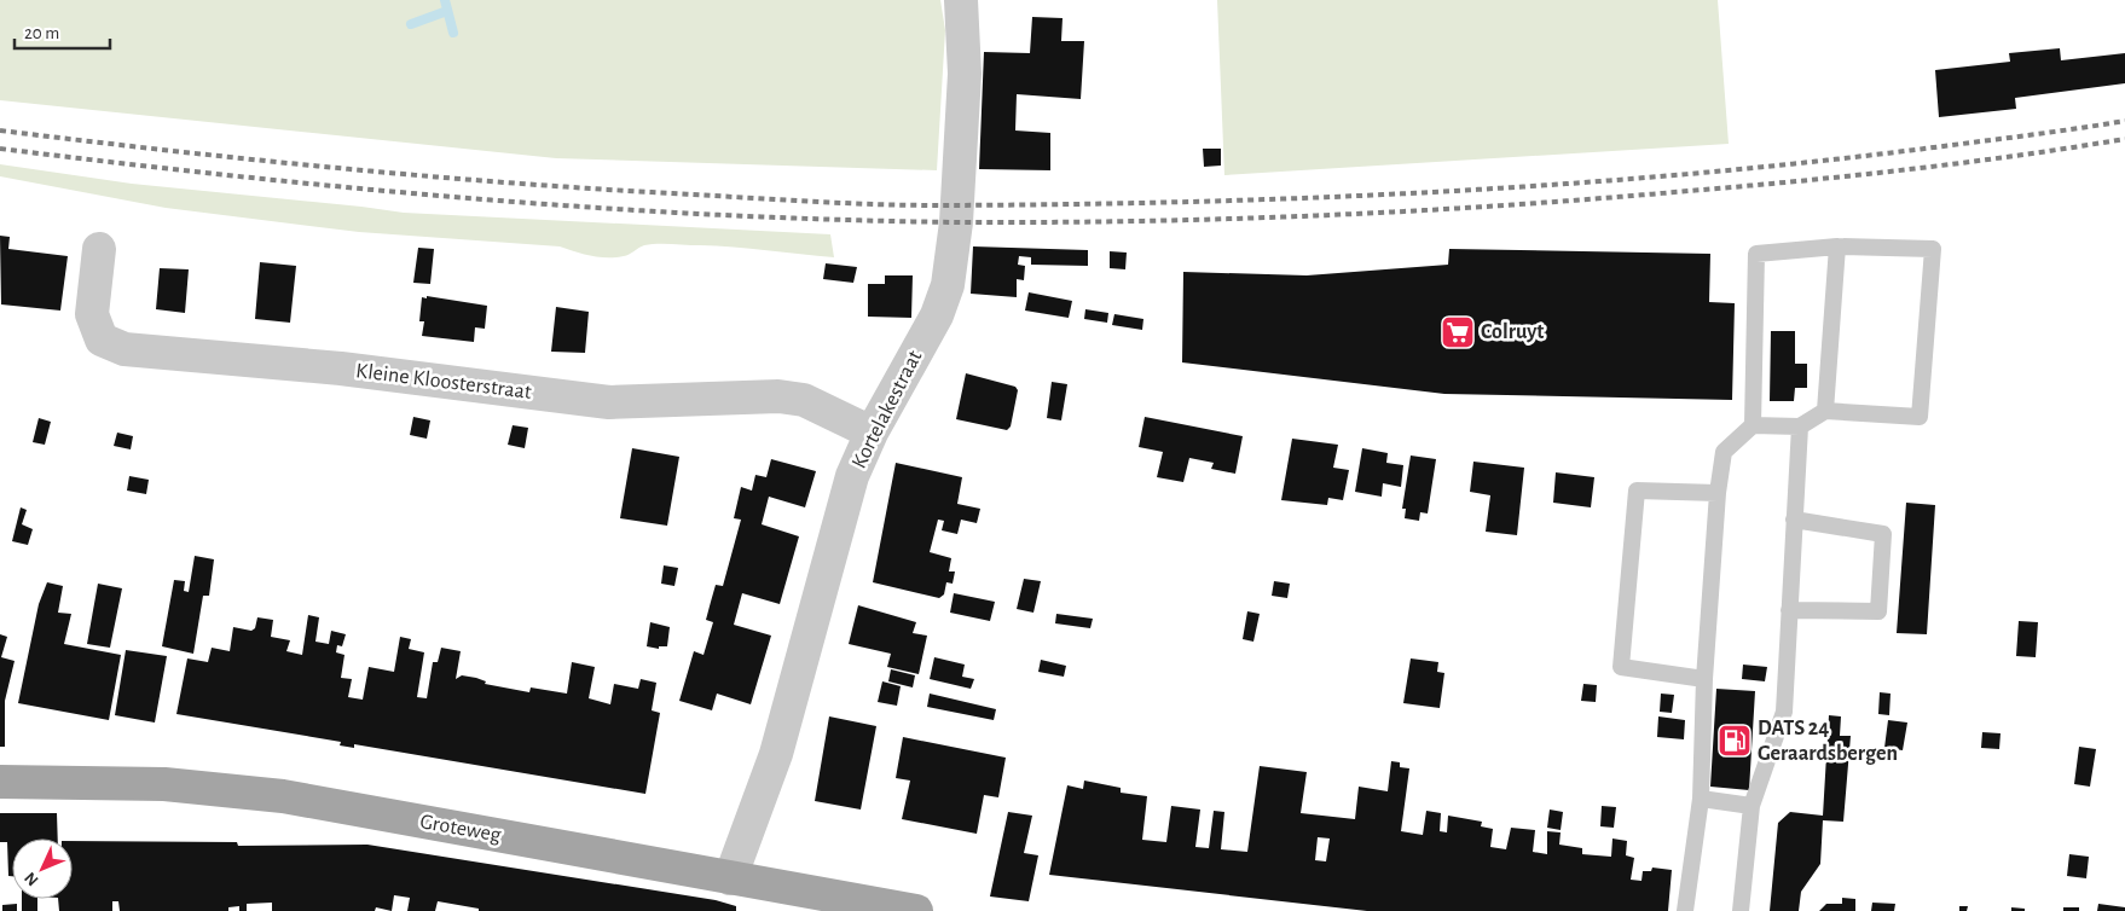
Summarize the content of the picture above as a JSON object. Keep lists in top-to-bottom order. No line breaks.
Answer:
{"streets":{"main road":["Groteweg"],"street":["Kleine Kloosterstraat","Kortelakestraat"]},"crossings":[["Kleine Kloosterstraat","Kortelakestraat"],["Kortelakestraat","Groteweg"]],"places":{"supermarket":["Colruyt"],"fuel station":["DATS 24 Geraardsbergen"]},"scale_bar":"20 m","north":"bottom left"}
